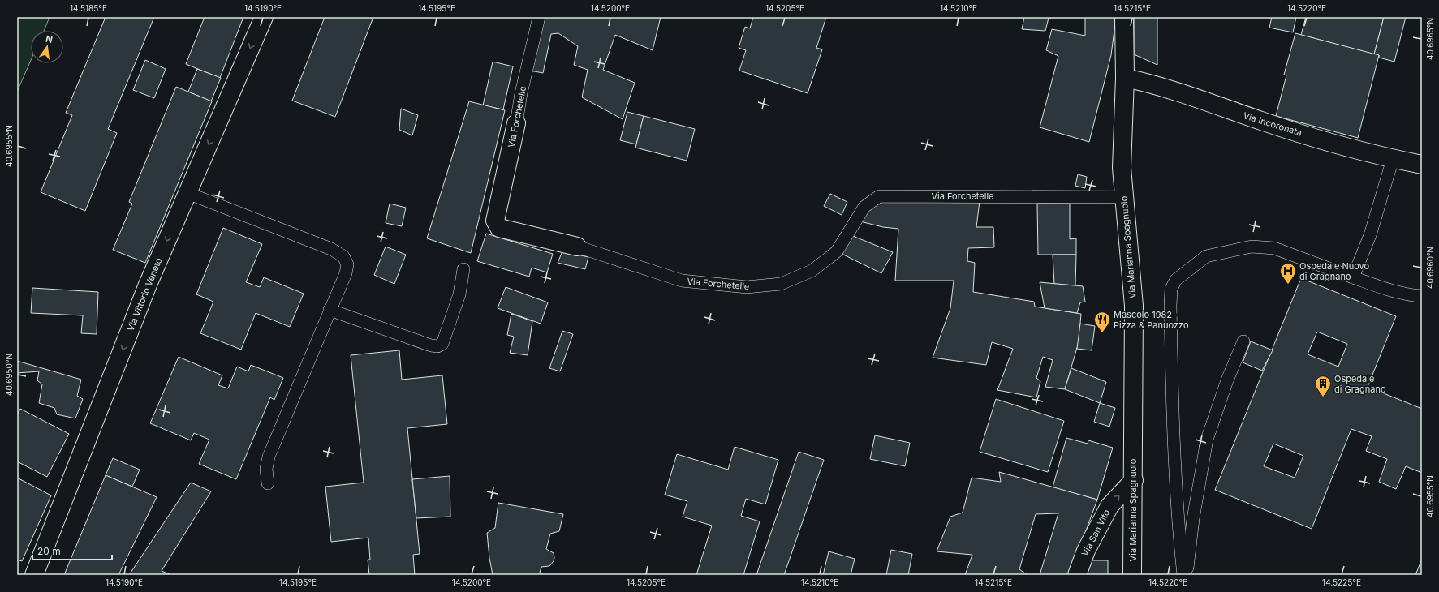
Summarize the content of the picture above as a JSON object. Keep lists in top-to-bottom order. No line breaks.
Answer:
{"streets":{"street":["Via Forchetelle","Via Incoronata","Via Marianna Spagnuolo","Via Vittorio Veneto","Via San Vito"]},"crossings":[["Via Forchetelle","Via Marianna Spagnuolo"],["Via Incoronata","Via Marianna Spagnuolo"],["Via Marianna Spagnuolo","Via San Vito"]],"one_way":["Via Vittorio Veneto","Via San Vito"],"places":{"hospital":["Ospedale Nuovo di Gragnano"],"restaurant":["Mascolo 1982 - Pizza & Panuozzo"],"building":["Ospedale di Gragnano"]},"scale_bar":"20 m","north":"top","coordinates":["14.5185°E","14.5190°E","14.5195°E","14.5200°E","14.5205°E","14.5210°E","14.5215°E","14.5220°E","40.6965°N","40.6955°N","40.6960°N","40.6950°N","14.5225°E"]}
